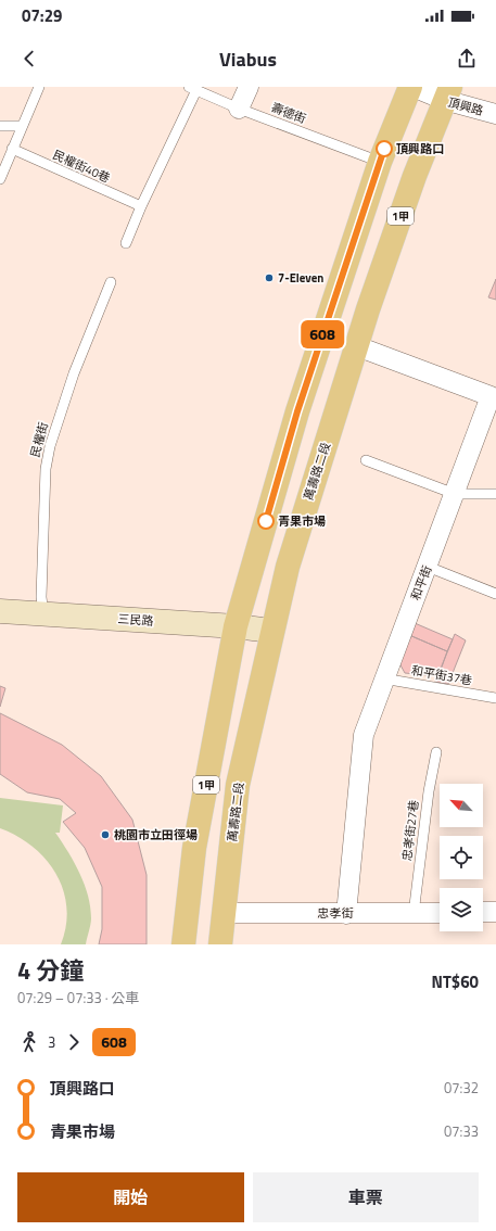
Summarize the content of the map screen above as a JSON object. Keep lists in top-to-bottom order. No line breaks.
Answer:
{"streets":{"main road":["1甲","萬壽路二段"],"street":["頂興路","和平街","三民路","忠孝街"],"lane":["壽德街","民權街40巷","民權街","和平街37巷","忠孝街27巷"]},"crossings":[["頂興路","1甲"],["頂興路","萬壽路二段"],["壽德街","1甲"],["1甲","三民路"],["民權街","三民路"],["萬壽路二段","和平街"],["萬壽路二段","三民路"],["萬壽路二段","忠孝街"],["和平街","和平街37巷"],["和平街","忠孝街"],["忠孝街27巷","忠孝街"]],"places":["頂興路口","7-Eleven","青果市場","桃園市立田徑場"],"lines":["bus line 608"],"north":"top left","page":{"status":"07:29","header":"Viabus","on_map":"608","heading":["4 分鐘","07:29 – 07:33 · 公車","NT$60"],"legs":["3","608"],"list":[{"name":"頂興路口","value":"07:32"},{"name":"青果市場","value":"07:33"}],"buttons":["開始","車票"]}}
